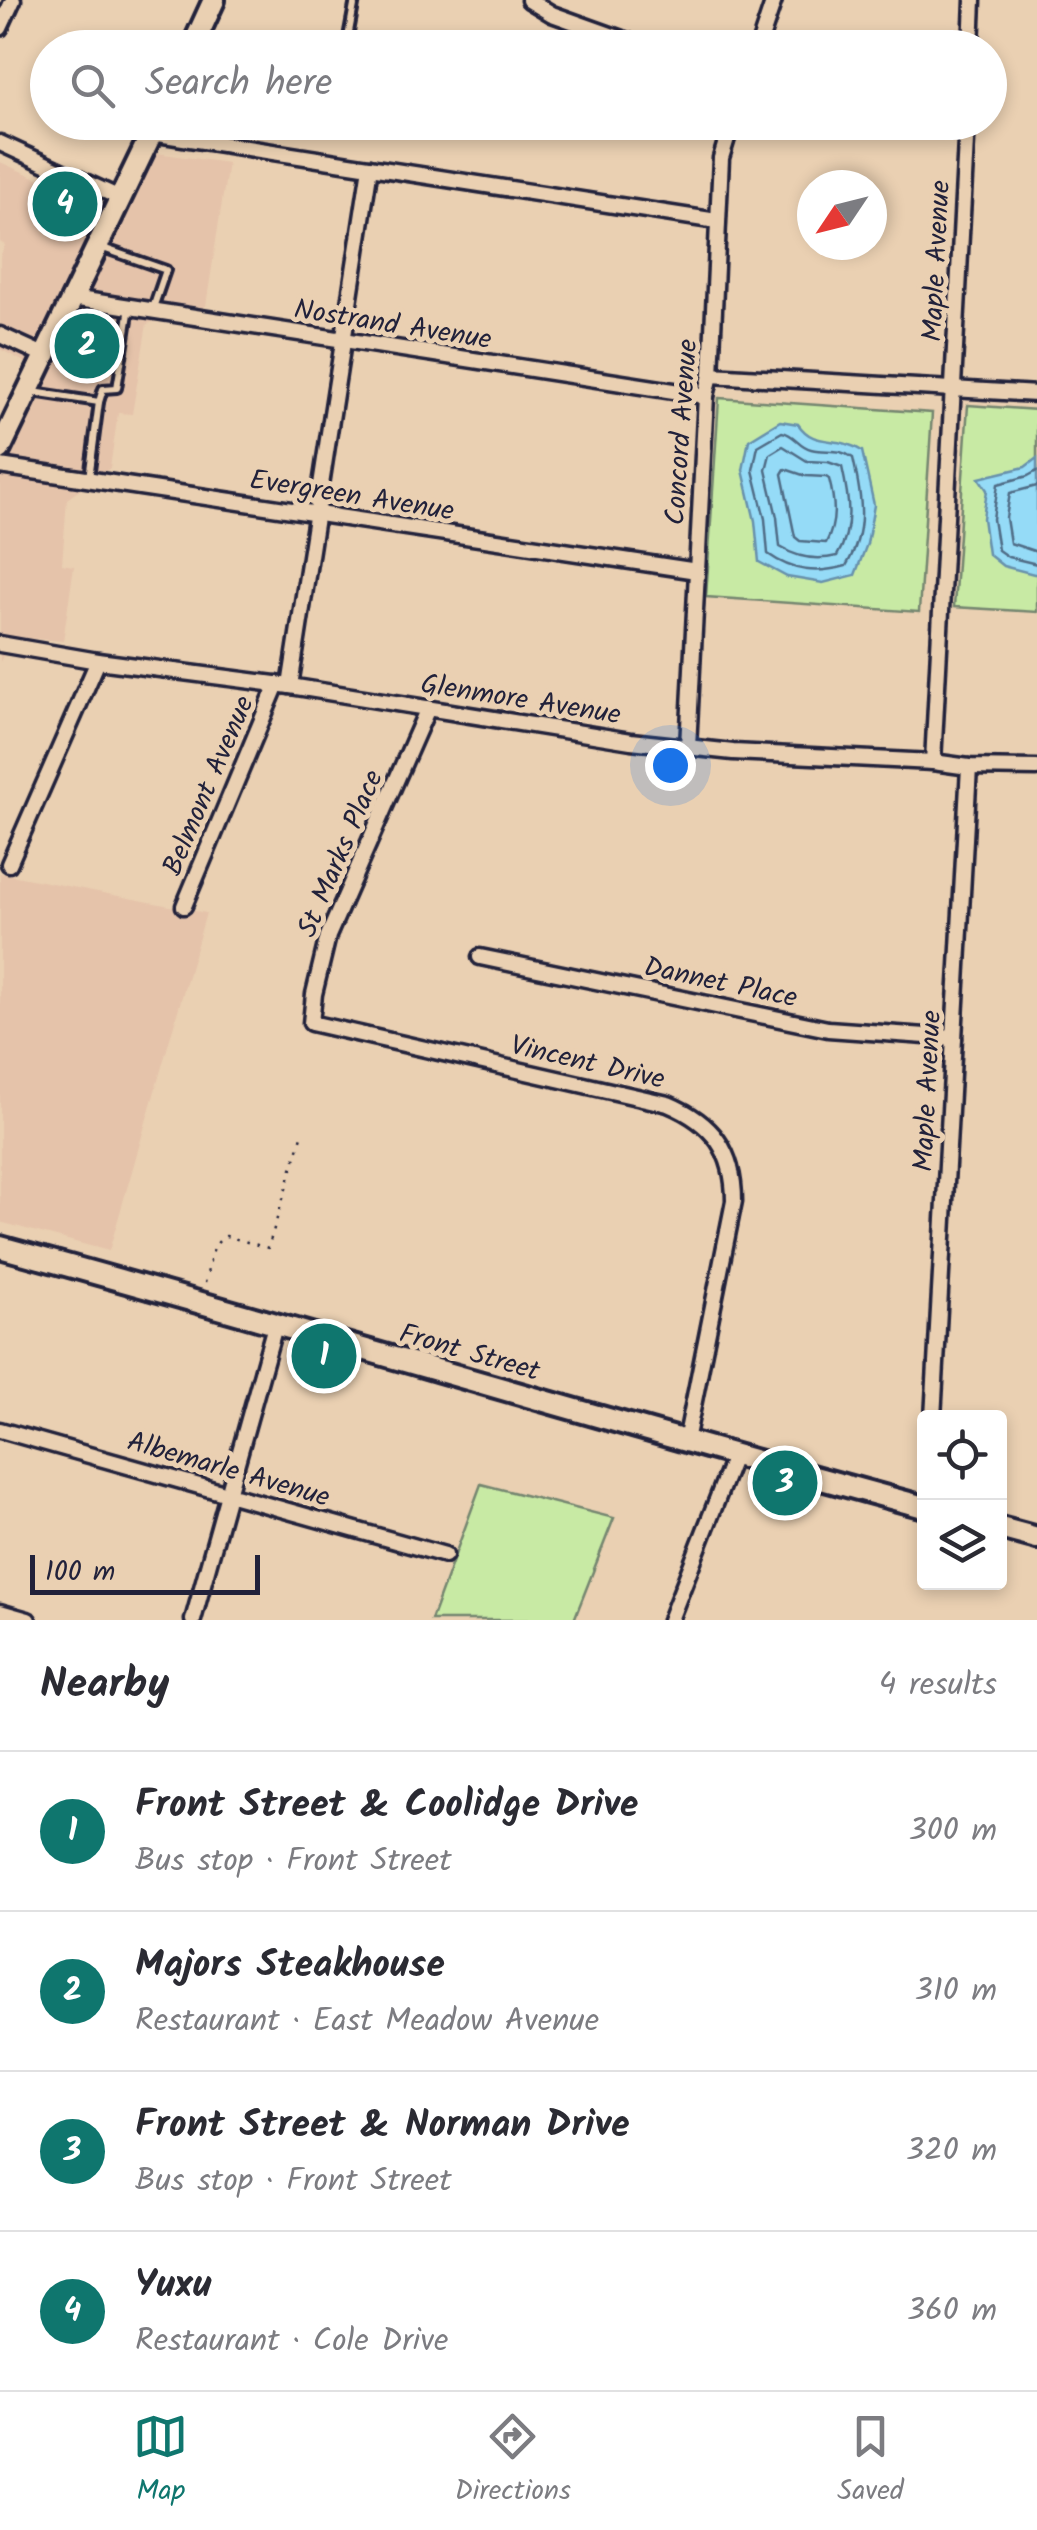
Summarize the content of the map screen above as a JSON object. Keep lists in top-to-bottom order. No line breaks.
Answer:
{"streets":{"main road":["Front Street"],"street":["Maple Avenue","Nostrand Avenue","Concord Avenue","Evergreen Avenue","Glenmore Avenue","Belmont Avenue","St Marks Place","Dannet Place","Vincent Drive","Albemarle Avenue"]},"crossings":[["Maple Avenue","Glenmore Avenue"],["Maple Avenue","Dannet Place"],["Nostrand Avenue","Concord Avenue"],["Nostrand Avenue","Belmont Avenue"],["Concord Avenue","Evergreen Avenue"],["Concord Avenue","Glenmore Avenue"],["Evergreen Avenue","Belmont Avenue"],["Glenmore Avenue","Belmont Avenue"],["Glenmore Avenue","St Marks Place"],["St Marks Place","Vincent Drive"],["Vincent Drive","Front Street"]],"scale_bar":"100 m","north":"bottom left","page":{"search":"Search here","pins":["4","2","1","3"],"scale":"100 m","heading":["Nearby","4 results"],"list":[{"mark":"1","name":"Front Street & Coolidge Drive","note":"Bus stop · Front Street","value":"300 m"},{"mark":"2","name":"Majors Steakhouse","note":"Restaurant · East Meadow Avenue","value":"310 m"},{"mark":"3","name":"Front Street & Norman Drive","note":"Bus stop · Front Street","value":"320 m"},{"mark":"4","name":"Yuxu","note":"Restaurant · Cole Drive","value":"360 m"}],"nav":["Map","Directions","Saved"]}}
